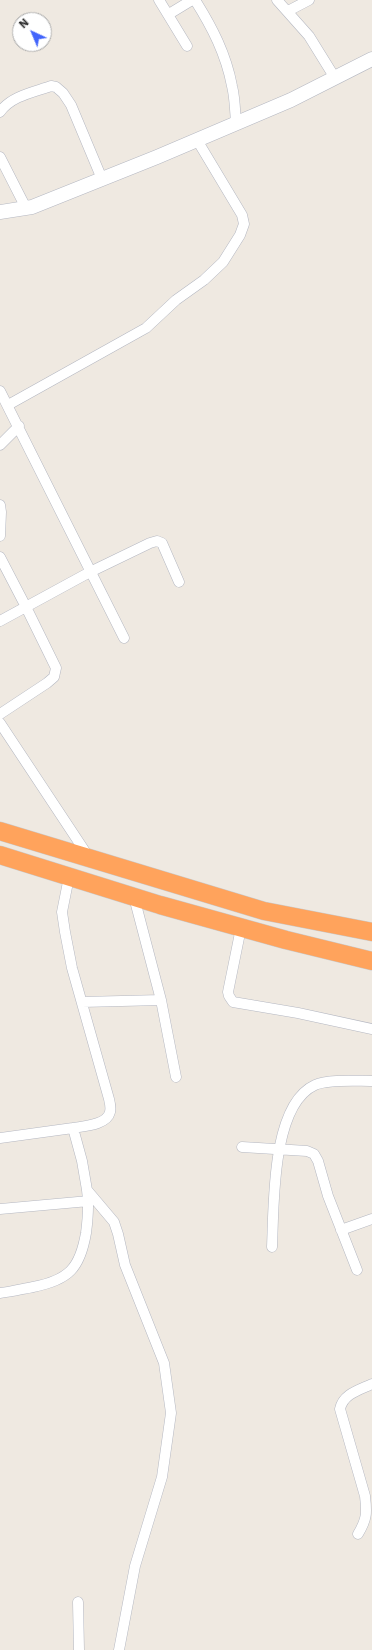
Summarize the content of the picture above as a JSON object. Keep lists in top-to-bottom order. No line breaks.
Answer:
{"north":"top left"}
